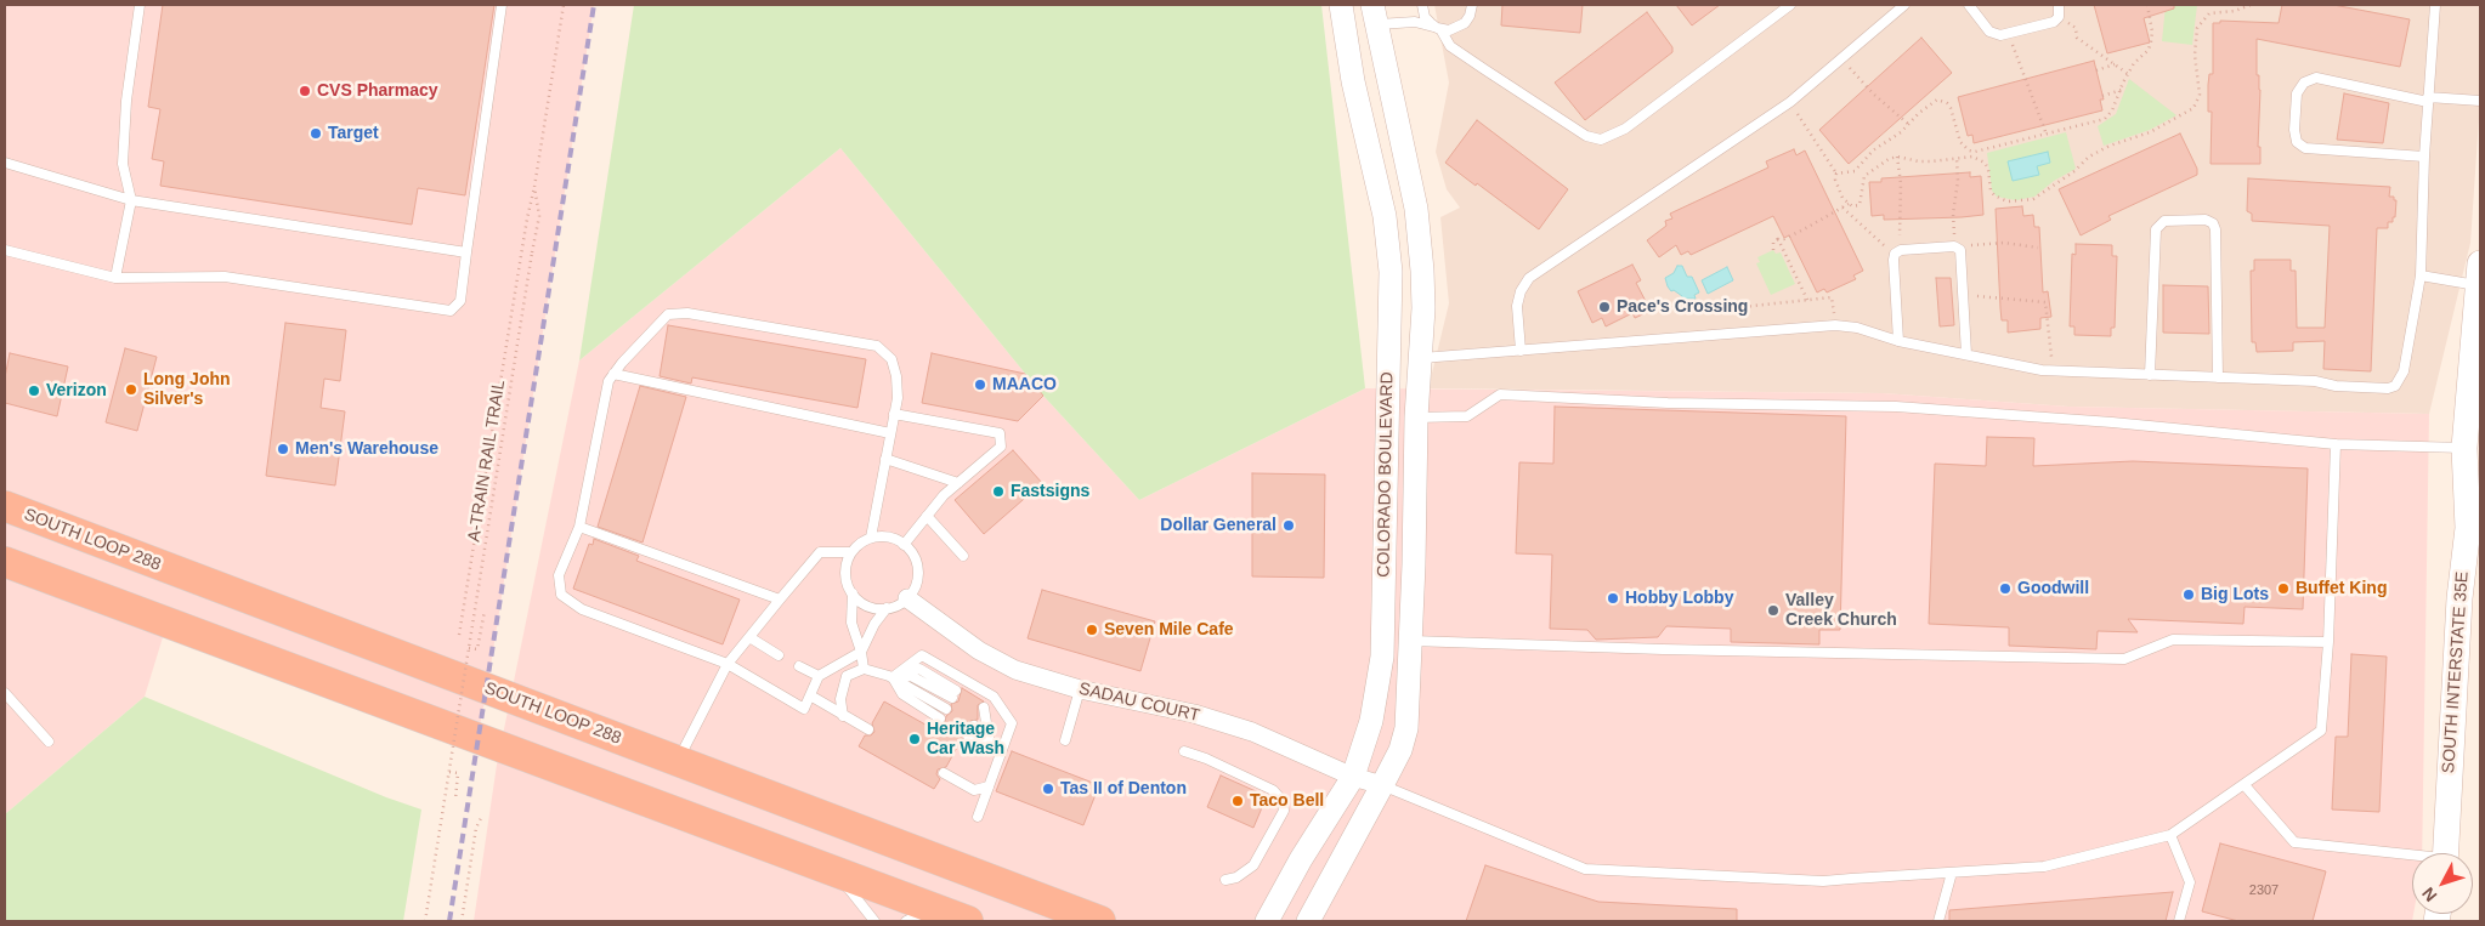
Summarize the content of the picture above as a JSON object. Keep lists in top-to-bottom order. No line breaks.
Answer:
{"streets":{"highway":["SOUTH LOOP 288"],"main road":["SOUTH INTERSTATE 35E"],"street":["COLORADO BOULEVARD","SADAU COURT"],"path":["A-TRAIN RAIL TRAIL"]},"crossings":[["COLORADO BOULEVARD","SADAU COURT"]],"places":["CVS Pharmacy","Target","Pace's Crossing","MAACO","Long John Silver's","Verizon","Men's Warehouse","Fastsigns","Dollar General","Goodwill","Buffet King","Big Lots","Hobby Lobby","Valley Creek Church","Seven Mile Cafe","Heritage Car Wash","Tas II of Denton","Taco Bell"],"house_numbers":["2307"],"north":"bottom left"}
